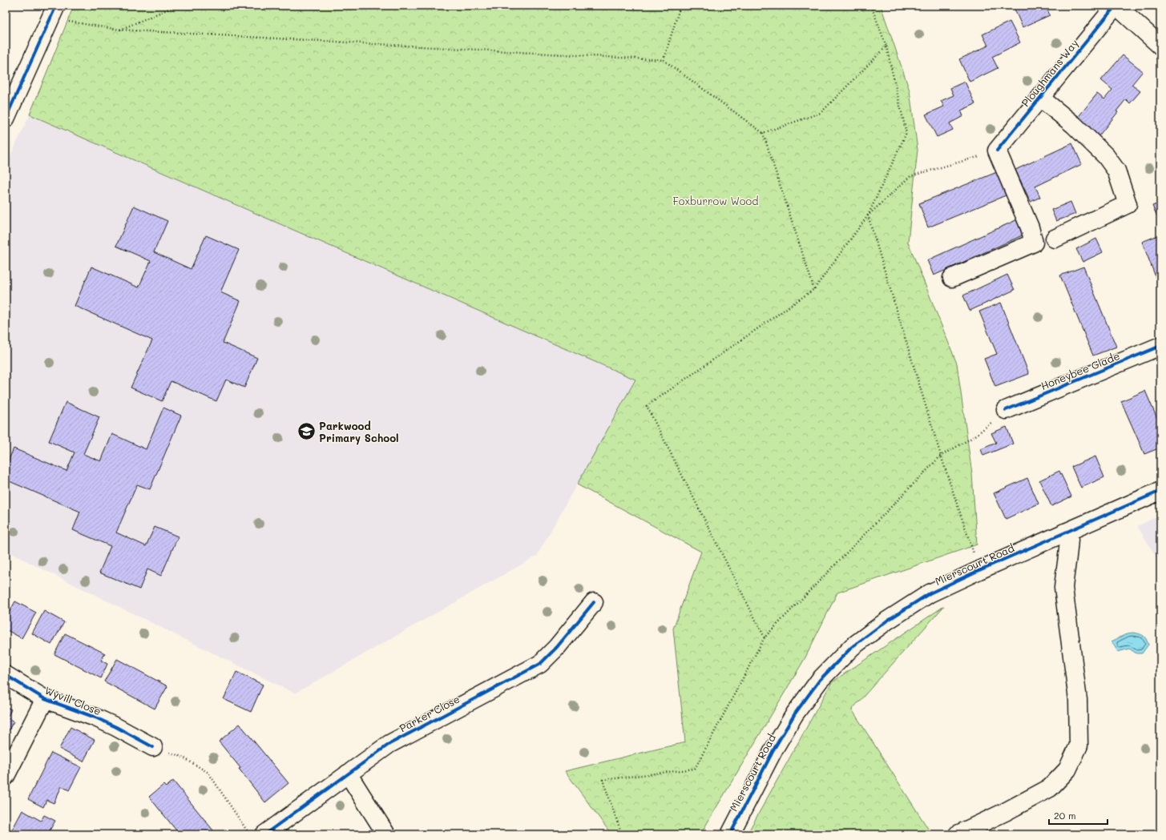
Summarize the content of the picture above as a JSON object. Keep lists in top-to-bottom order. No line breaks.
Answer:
{"streets":{"street":["Ploughmans Way","Honeybee Glade","Mierscourt Road","Wyvill Close","Parker Close"]},"parks":["Foxburrow Wood"],"places":{"school or university":["Parkwood Primary School"]},"scale_bar":"20 m"}
